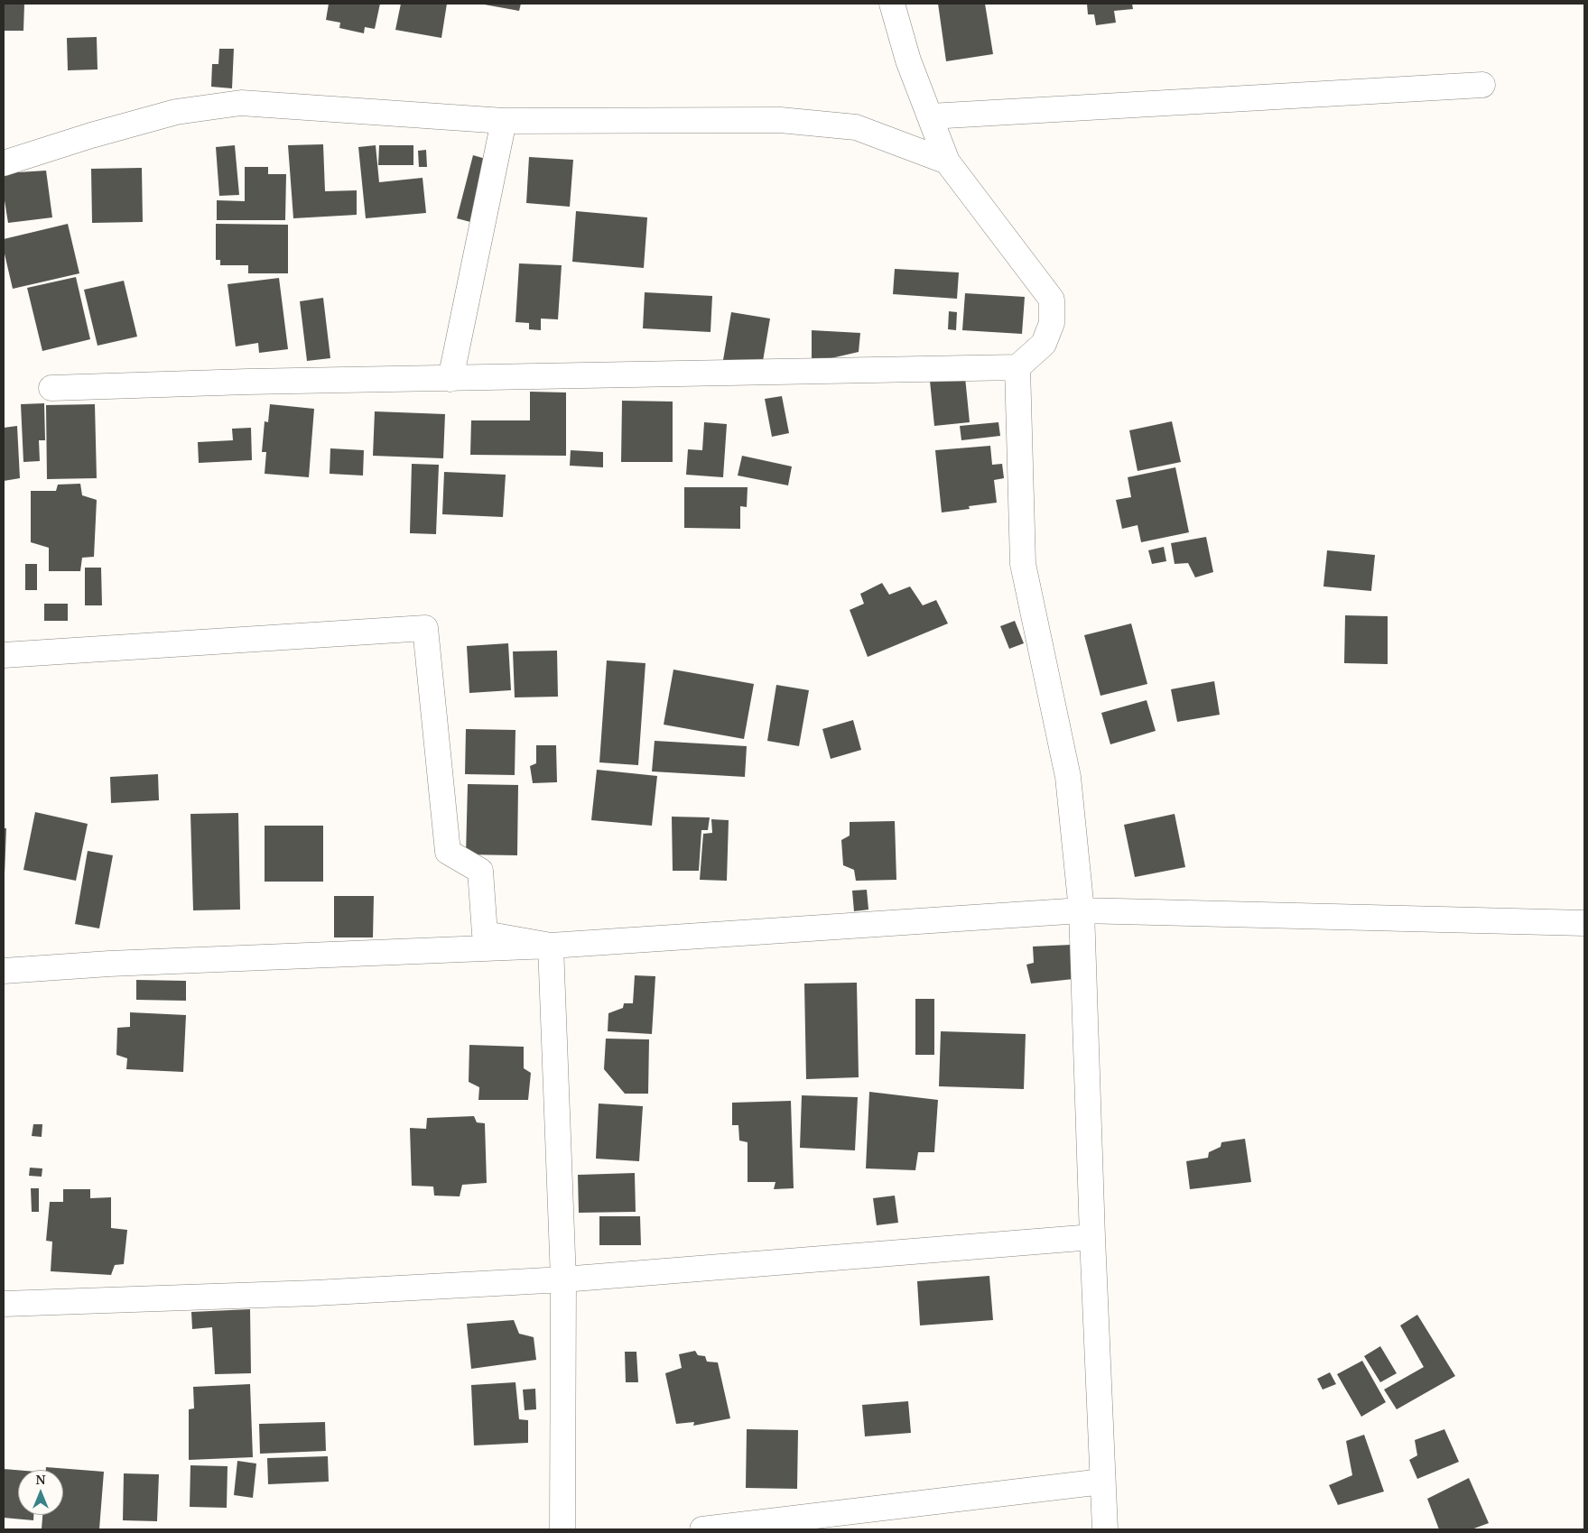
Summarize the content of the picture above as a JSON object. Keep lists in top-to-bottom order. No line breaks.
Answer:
{"north":"top"}
